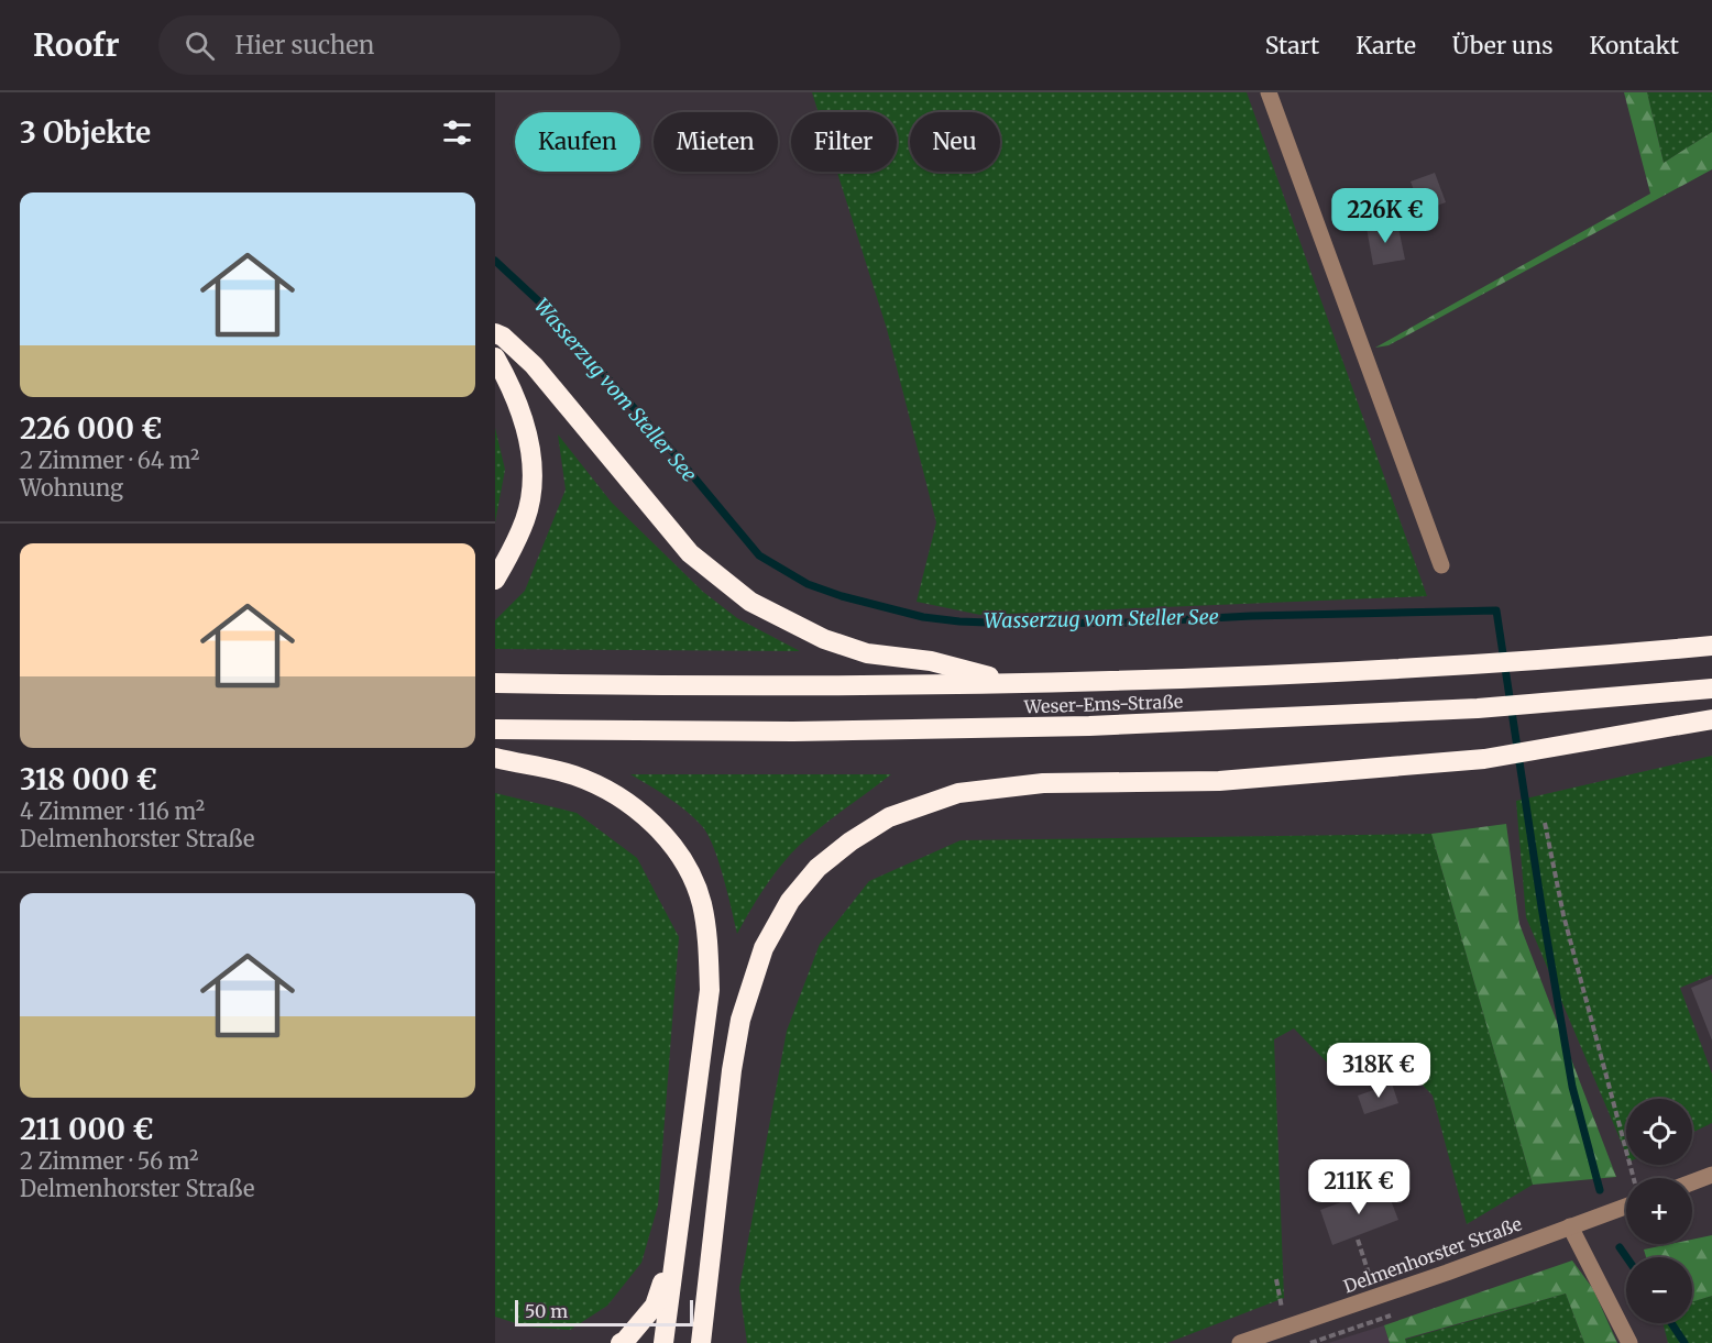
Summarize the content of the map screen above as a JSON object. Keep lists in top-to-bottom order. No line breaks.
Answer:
{"streets":{"highway":["Weser-Ems-Straße"],"street":["Delmenhorster Straße"]},"water":["Wasserzug vom Steller See"],"scale_bar":"50 m","page":{"header":"Roofr","search":"Hier suchen","nav":["Start","Karte","Über uns","Kontakt"],"heading":"3 Objekte","chip":["Kaufen","Mieten","Filter","Neu"],"list":[{"name":"226 000 €","note":"2 Zimmer · 64 m² · Wohnung"},{"name":"318 000 €","note":"4 Zimmer · 116 m² · Delmenhorster Straße"},{"name":"211 000 €","note":"2 Zimmer · 56 m² · Delmenhorster Straße"}],"price":["226K €","318K €","211K €"],"map_buttons":["+","−"],"scale":"50 m"}}
